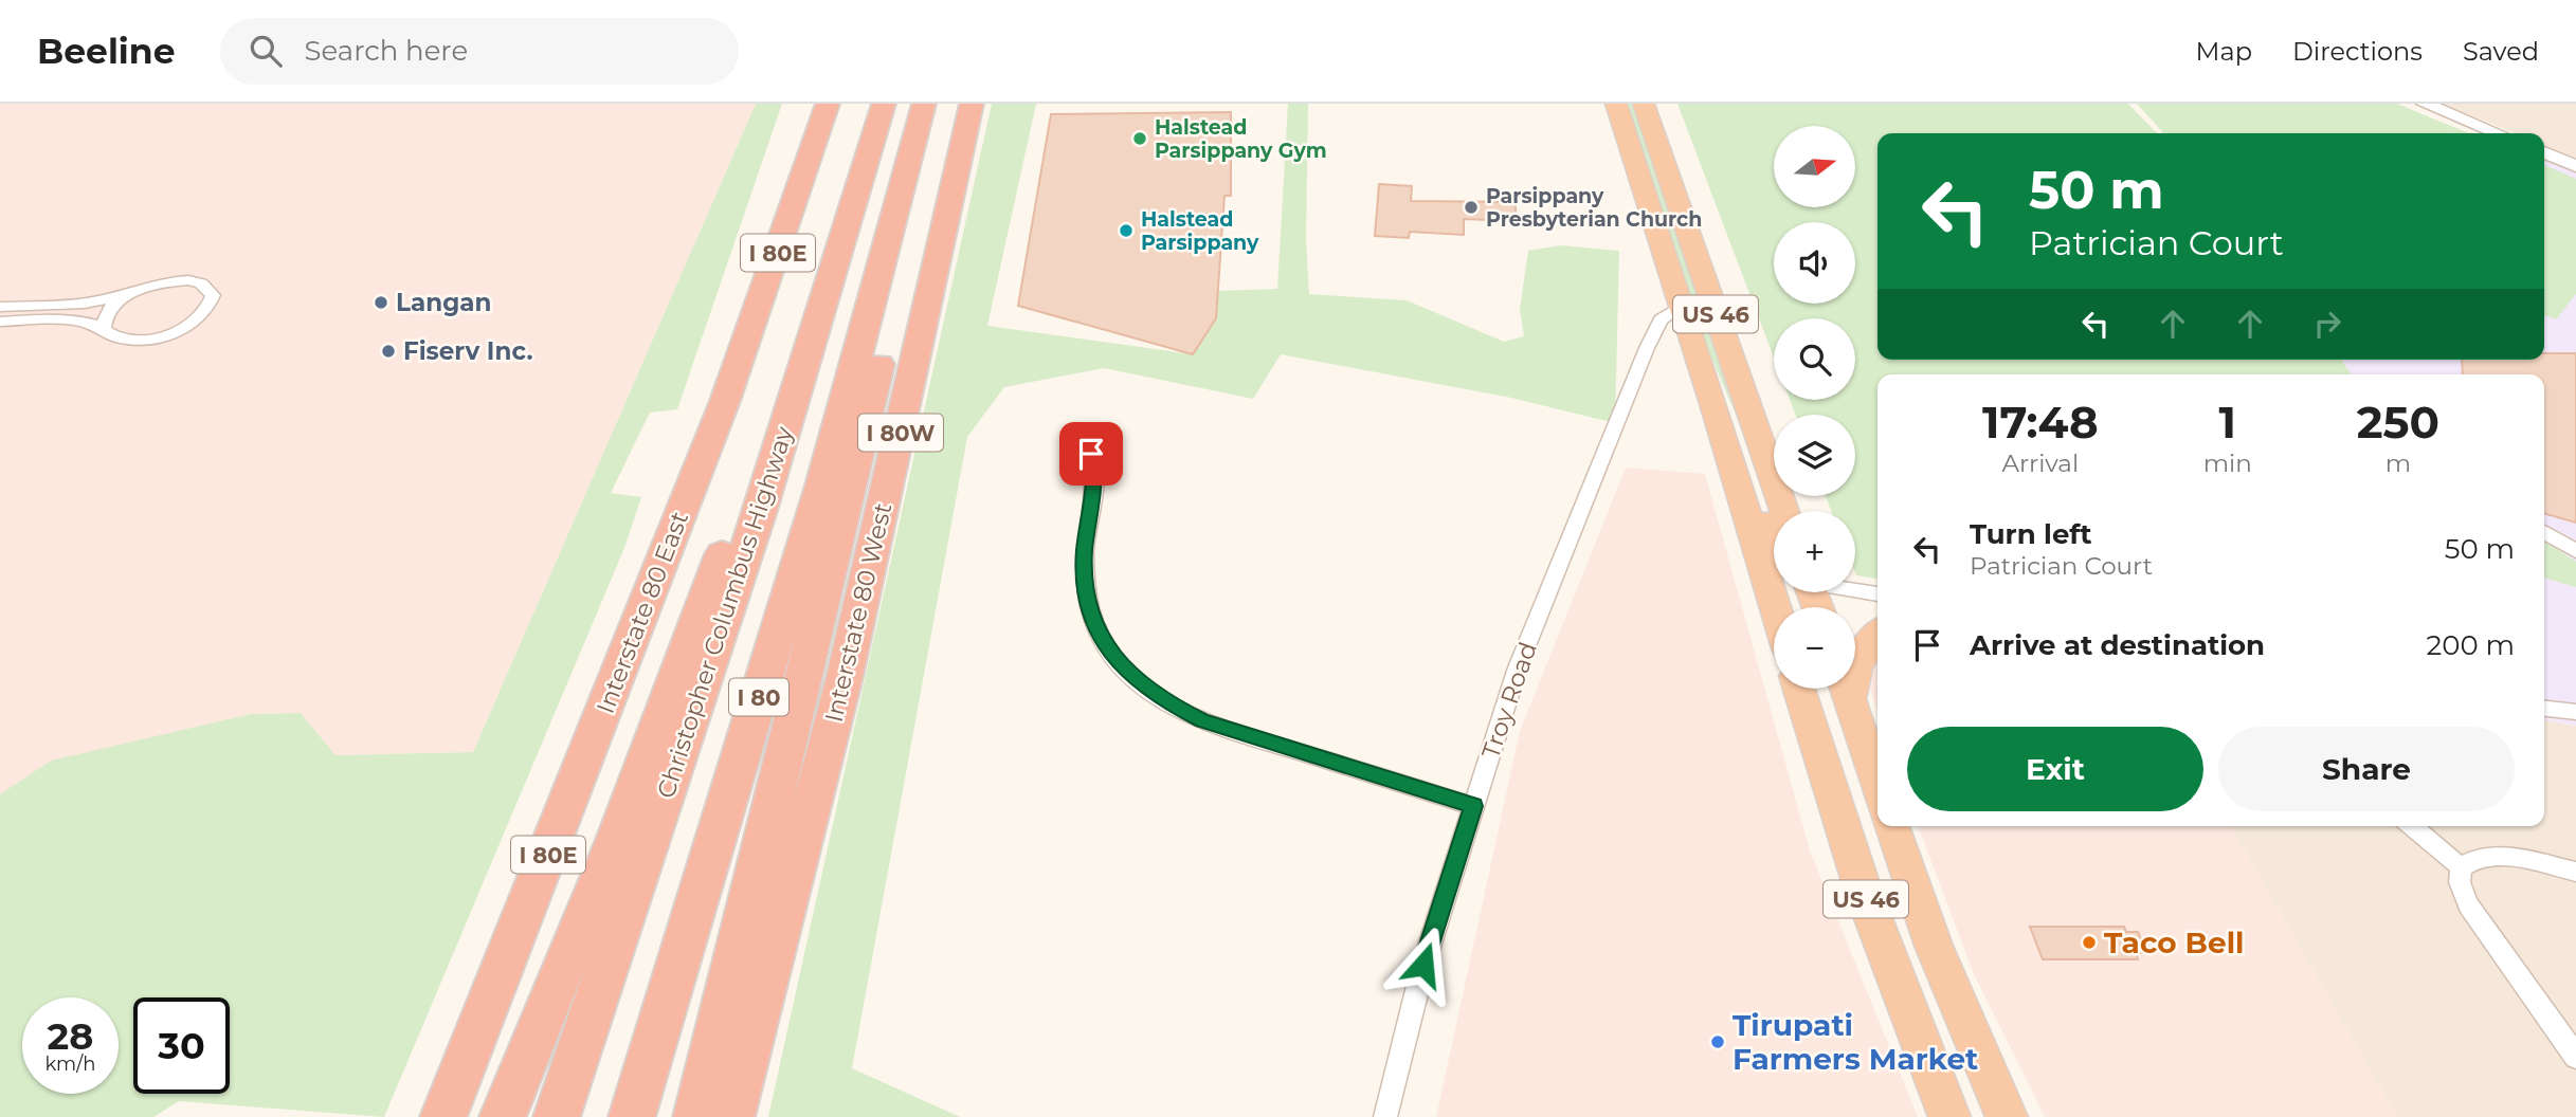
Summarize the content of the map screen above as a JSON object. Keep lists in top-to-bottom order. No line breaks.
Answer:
{"streets":{"highway":["I 80E","US 46","I 80W","Interstate 80 East","Christopher Columbus Highway","Interstate 80 West","I 80"],"street":["Troy Road"]},"crossings":[["US 46","Troy Road"]],"places":["Halstead Parsippany Gym","Parsippany Presbyterian Church","Halstead Parsippany","Langan","Fiserv Inc.","Taco Bell","Tirupati Farmers Market"],"north":"right","page":{"header":"Beeline","search":"Search here","nav":["Map","Directions","Saved"],"map_buttons":["+","−"],"turn":["50 m","Patrician Court"],"eta":["17:48","Arrival","1","min","250","m"],"list":[{"name":"Turn left","note":"Patrician Court","value":"50 m"},{"name":"Arrive at destination","value":"200 m"}],"buttons":["Exit","Share"],"speed":"28 km/h","limit":"30"}}
